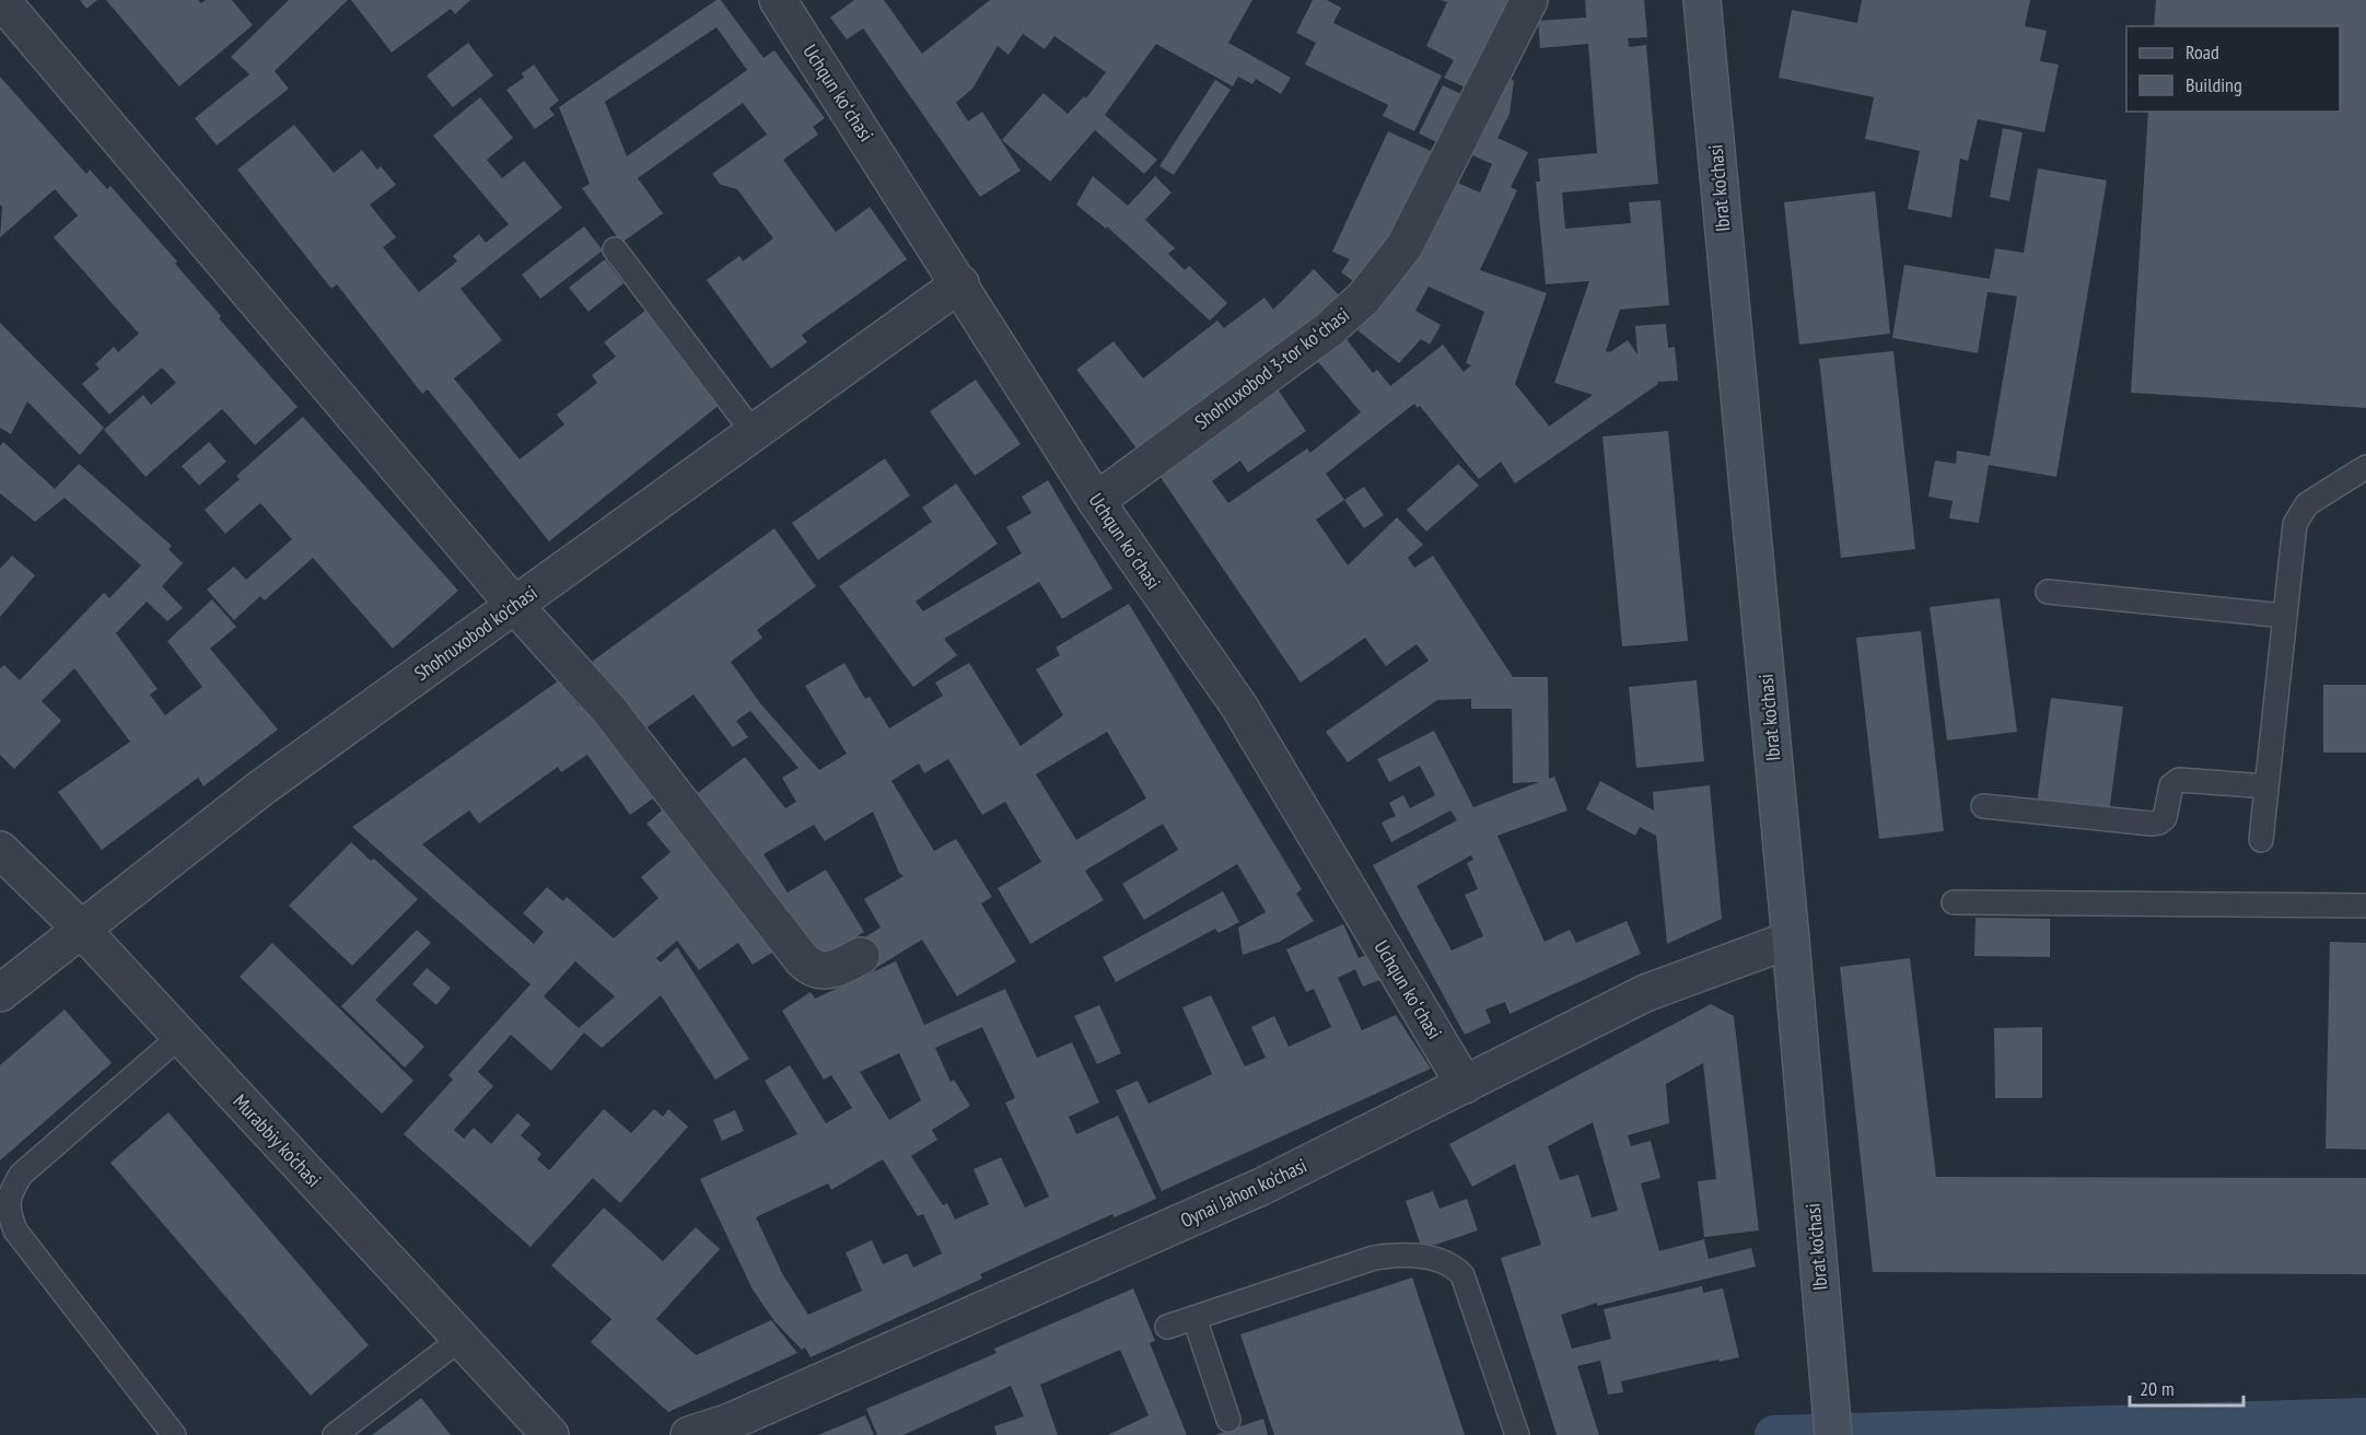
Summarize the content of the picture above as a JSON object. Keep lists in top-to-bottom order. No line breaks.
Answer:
{"streets":{"main road":["Ibrat ko'chasi"],"street":["Uchqun koʻchasi","Shohruxobod 3-tor koʻchasi","Shohruxobod ko'chasi","Murabbiy ko‘chasi","Oynai Jahon ko‘chasi"]},"crossings":[["Uchqun koʻchasi","Shohruxobod 3-tor koʻchasi"],["Uchqun koʻchasi","Shohruxobod ko'chasi"],["Uchqun koʻchasi","Oynai Jahon ko‘chasi"],["Ibrat ko'chasi","Oynai Jahon ko‘chasi"],["Shohruxobod ko'chasi","Murabbiy ko‘chasi"]],"legend":["Road","Building"],"scale_bar":"20 m"}
